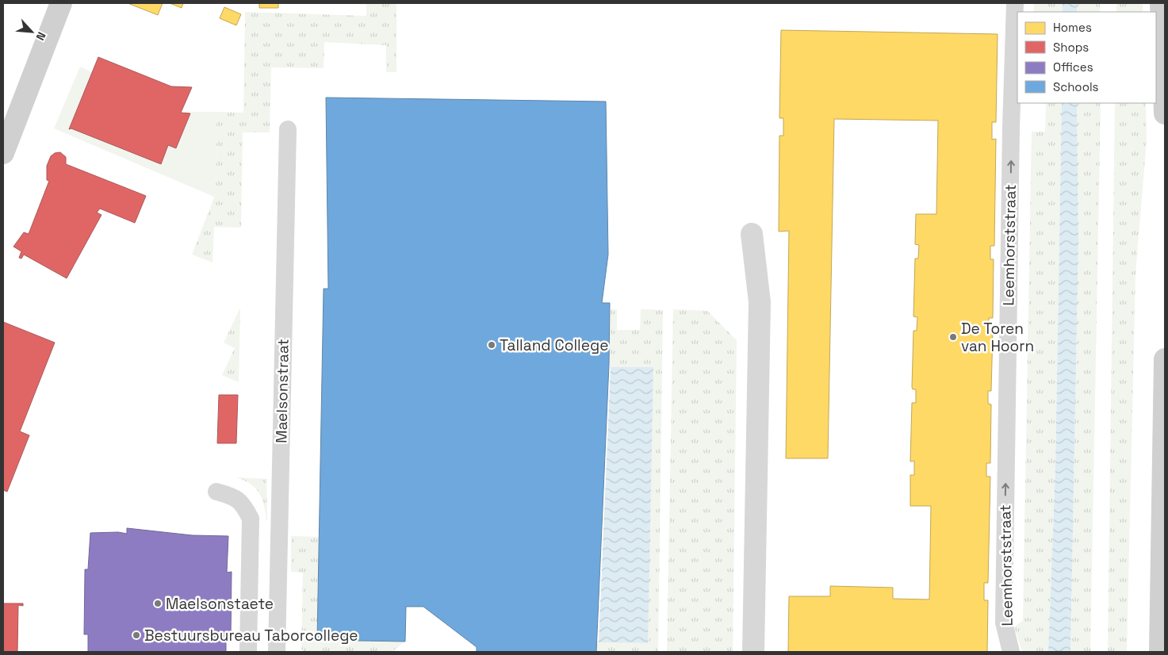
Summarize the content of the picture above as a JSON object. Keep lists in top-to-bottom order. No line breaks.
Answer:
{"streets":{"lane":["Leemhorststraat","Maelsonstraat"]},"one_way":["Leemhorststraat"],"places":["De Toren van Hoorn","Talland College","Maelsonstaete","Bestuursbureau Taborcollege"],"legend":["Homes","Shops","Offices","Schools"],"north":"bottom right"}
